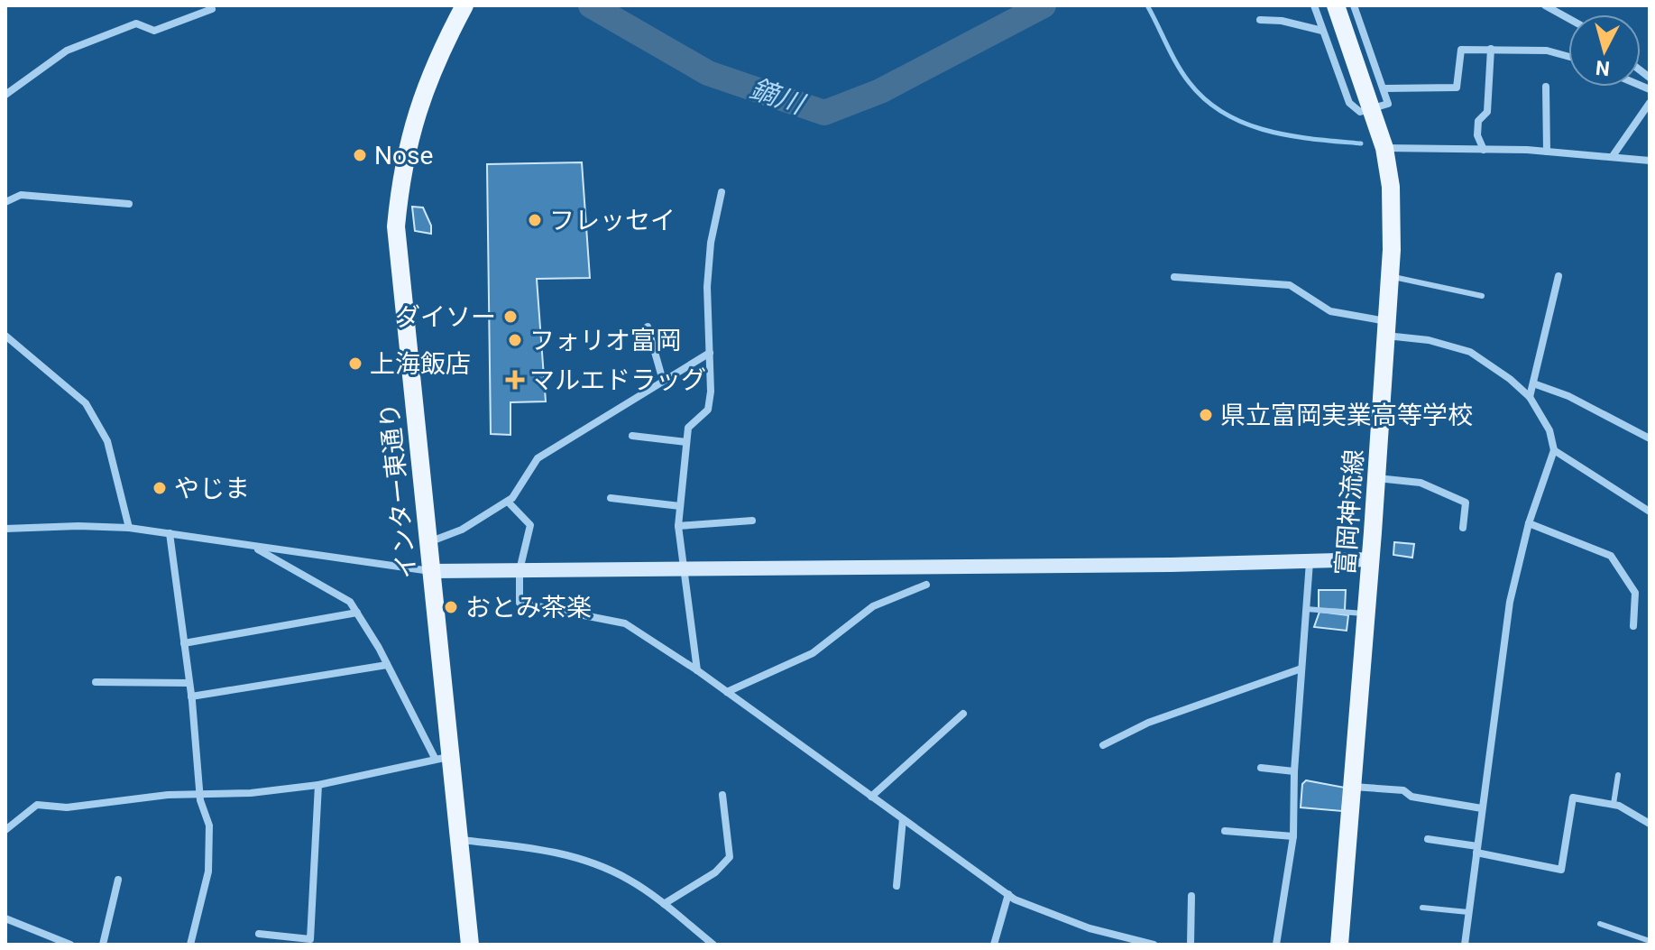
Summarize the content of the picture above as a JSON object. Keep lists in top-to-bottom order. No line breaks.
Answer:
{"streets":{"main road":["インター東通り","富岡神流線"]},"water":["鏑川"],"places":{"other":["Nose","フレッセイ","ダイソー","フォリオ富岡","上海飯店","県立富岡実業高等学校","やじま","おとみ茶楽"],"health":["マルエドラッグ"]},"north":"bottom"}
